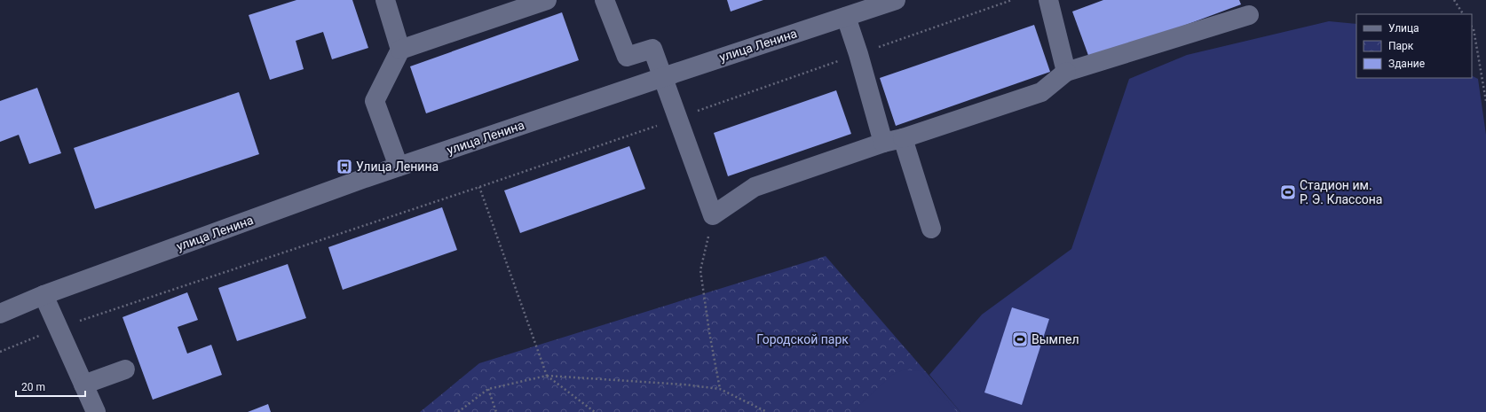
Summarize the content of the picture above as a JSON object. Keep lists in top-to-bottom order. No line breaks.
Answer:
{"streets":{"street":["улица Ленина"]},"parks":["Городской парк"],"places":{"bus stop":["Улица Ленина"],"sports":["Стадион им. Р. Э. Классона","Вымпел"]},"legend":["Улица","Парк","Здание"],"scale_bar":"20 m"}
